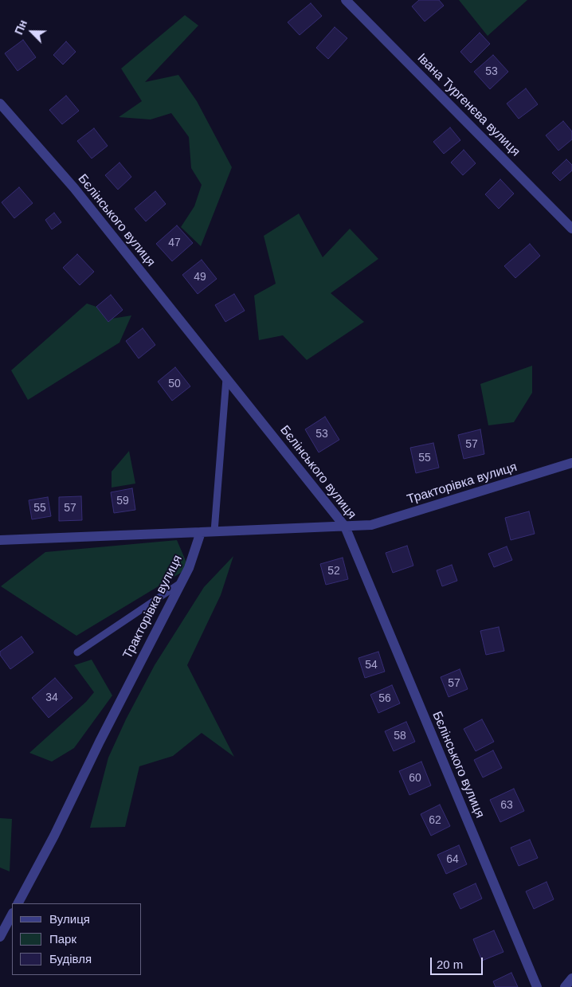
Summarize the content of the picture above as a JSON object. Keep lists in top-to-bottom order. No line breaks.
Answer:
{"streets":{"street":["Івана Тургенєва вулиця","Бєлінського вулиця","Тракторівка вулиця"]},"crossings":[["Бєлінського вулиця","Тракторівка вулиця"]],"house_numbers":["53","47","49","50","53","57","55","59","55","57","52","54","57","34","56","58","60","63","62","64"],"legend":["Вулиця","Парк","Будівля"],"scale_bar":"20 m","north":"top left"}
